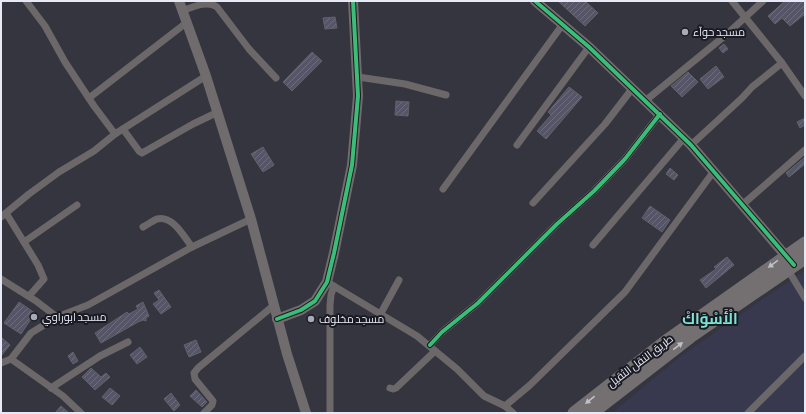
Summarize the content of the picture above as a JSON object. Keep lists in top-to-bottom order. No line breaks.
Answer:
{"streets":{"highway":["طريق النقل الثقيل"]},"districts":["الْأَسْوَاكْ"],"places":["مسجد حوآء","مسجد ابوراوي","مسجد مخلوف"]}
